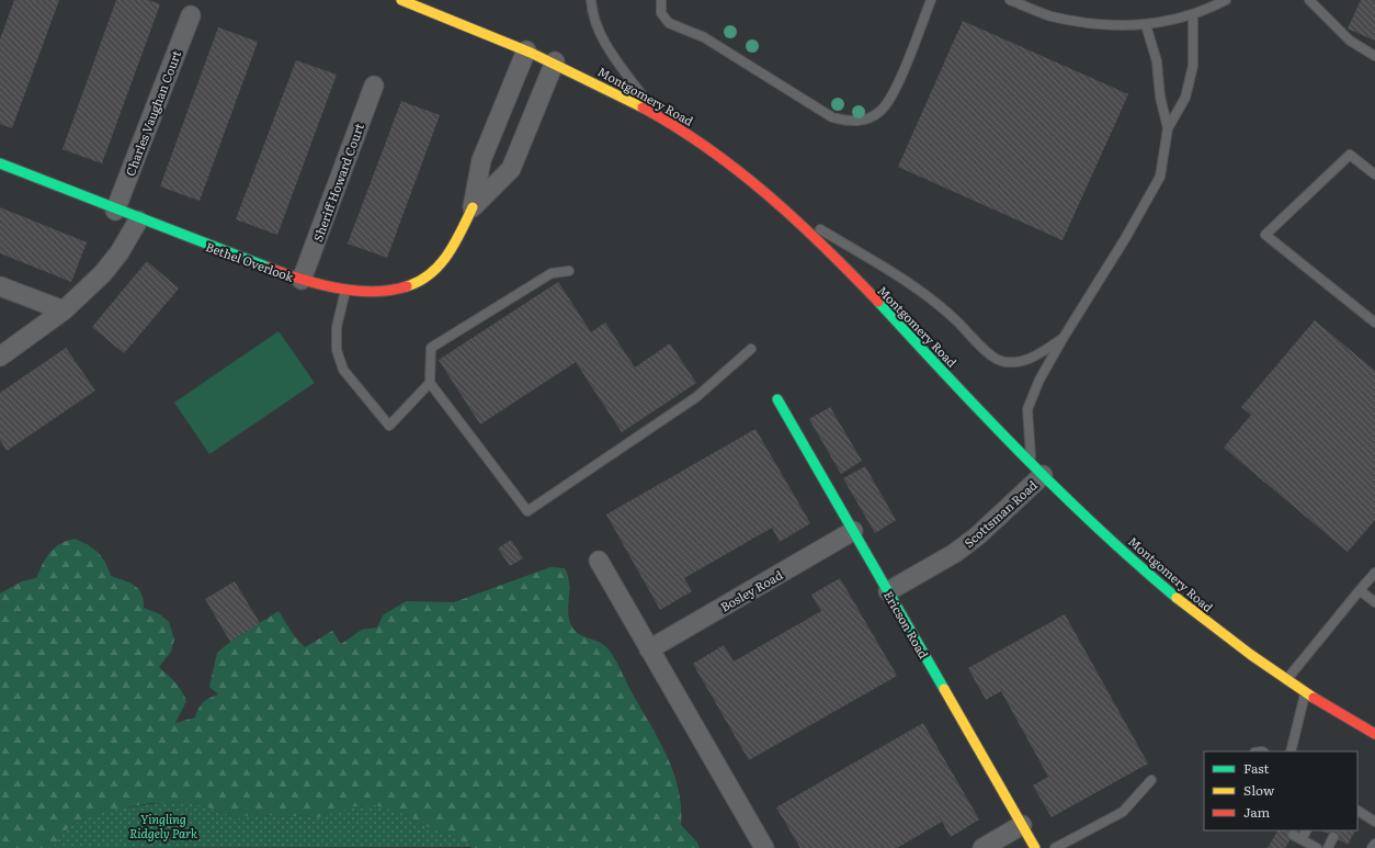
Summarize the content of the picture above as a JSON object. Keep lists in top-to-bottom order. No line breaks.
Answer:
{"streets":{"main road":["Montgomery Road","Bethel Overlook","Ericson Road"],"street":["Charles Vaughan Court","Sheriff Howard Court","Scottsman Road","Bosley Road"]},"crossings":[["Montgomery Road","Bethel Overlook"],["Montgomery Road","Scottsman Road"],["Charles Vaughan Court","Bethel Overlook"],["Sheriff Howard Court","Bethel Overlook"],["Scottsman Road","Ericson Road"],["Bosley Road","Ericson Road"]],"parks":["Yingling Ridgely Park"],"legend":["Fast","Slow","Jam"]}
